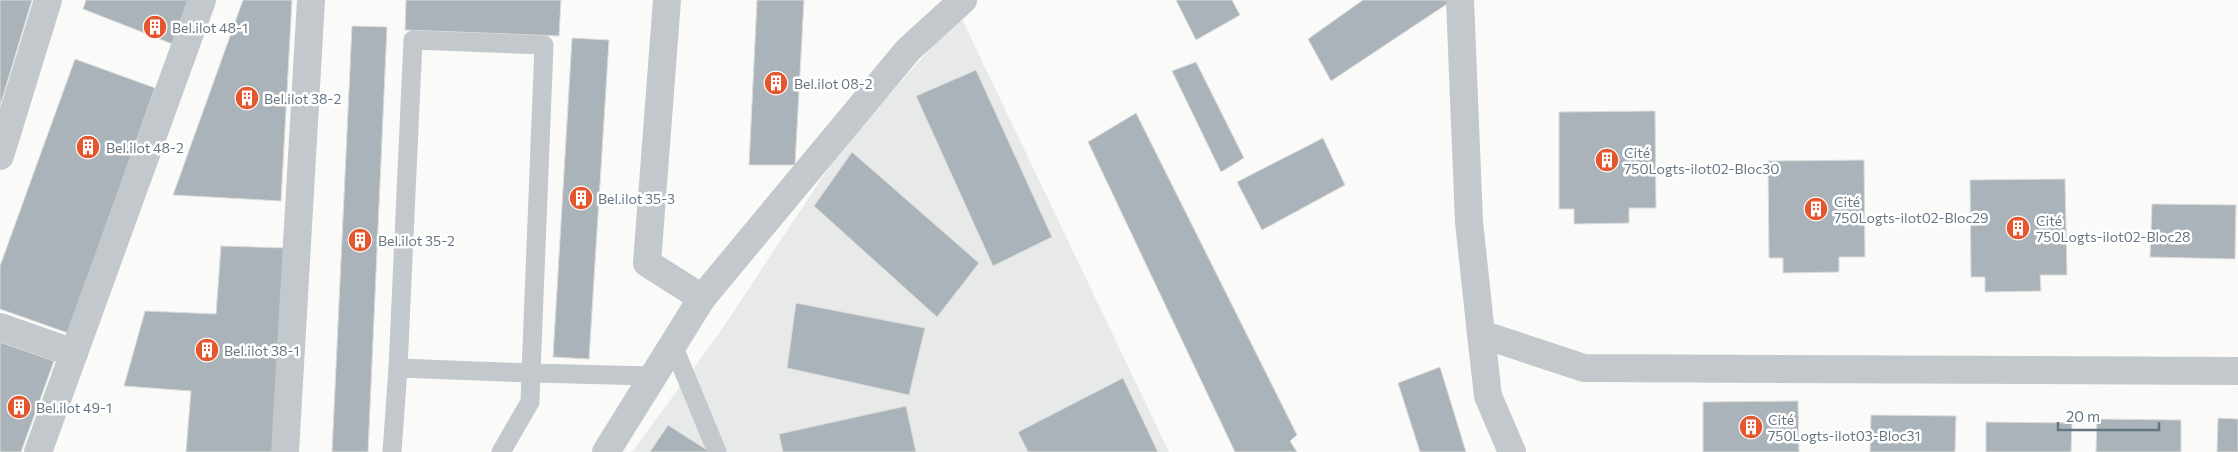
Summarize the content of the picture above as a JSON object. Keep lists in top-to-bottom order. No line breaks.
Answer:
{"places":{"building":["Bel.ilot 48-1","Bel.ilot 08-2","Bel.ilot 38-2","Bel.ilot 48-2","Cité 750Logts-ilot02-Bloc30","Bel.ilot 35-3","Cité 750Logts-ilot02-Bloc29","Cité 750Logts-ilot02-Bloc28","Bel.ilot 35-2","Bel.ilot 38-1","Bel.ilot 49-1","Cité 750Logts-ilot03-Bloc31"]},"scale_bar":"20 m"}
